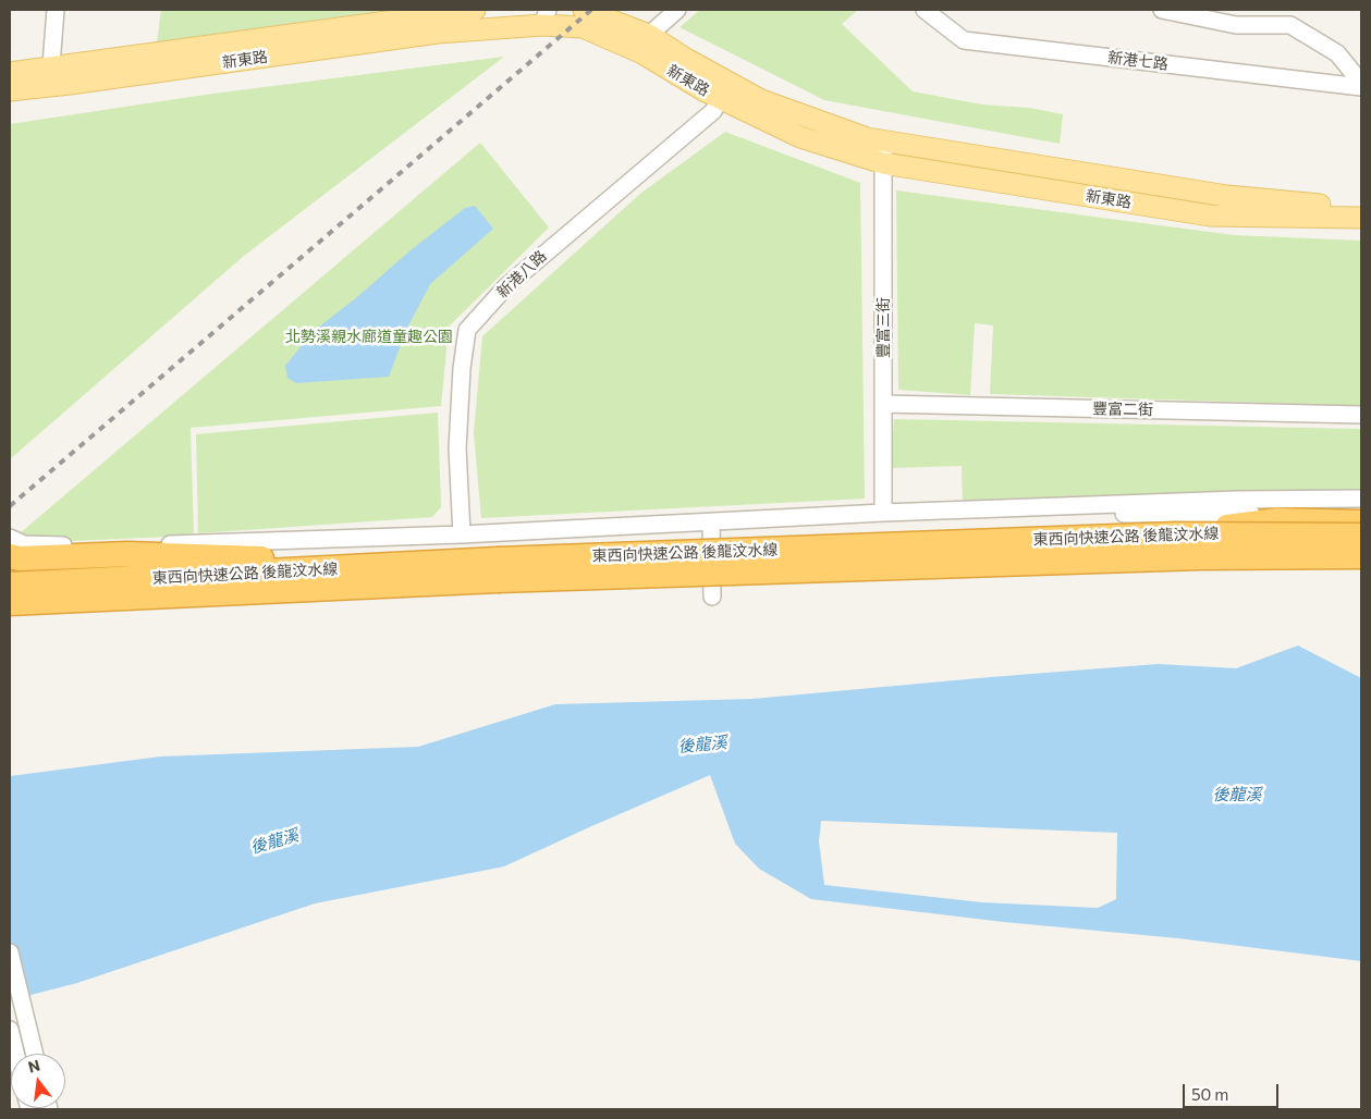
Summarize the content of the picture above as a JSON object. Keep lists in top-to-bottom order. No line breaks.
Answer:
{"streets":{"highway":["東西向快速公路 後龍汶水線"],"main road":["新東路"],"street":["新港七路","新港八路","豐富三街","豐富二街"]},"crossings":[["新東路","新港八路"],["新東路","豐富三街"],["豐富三街","豐富二街"]],"water":["後龍溪"],"parks":["北勢溪親水廊道童趣公園"],"scale_bar":"50 m","north":"top"}
